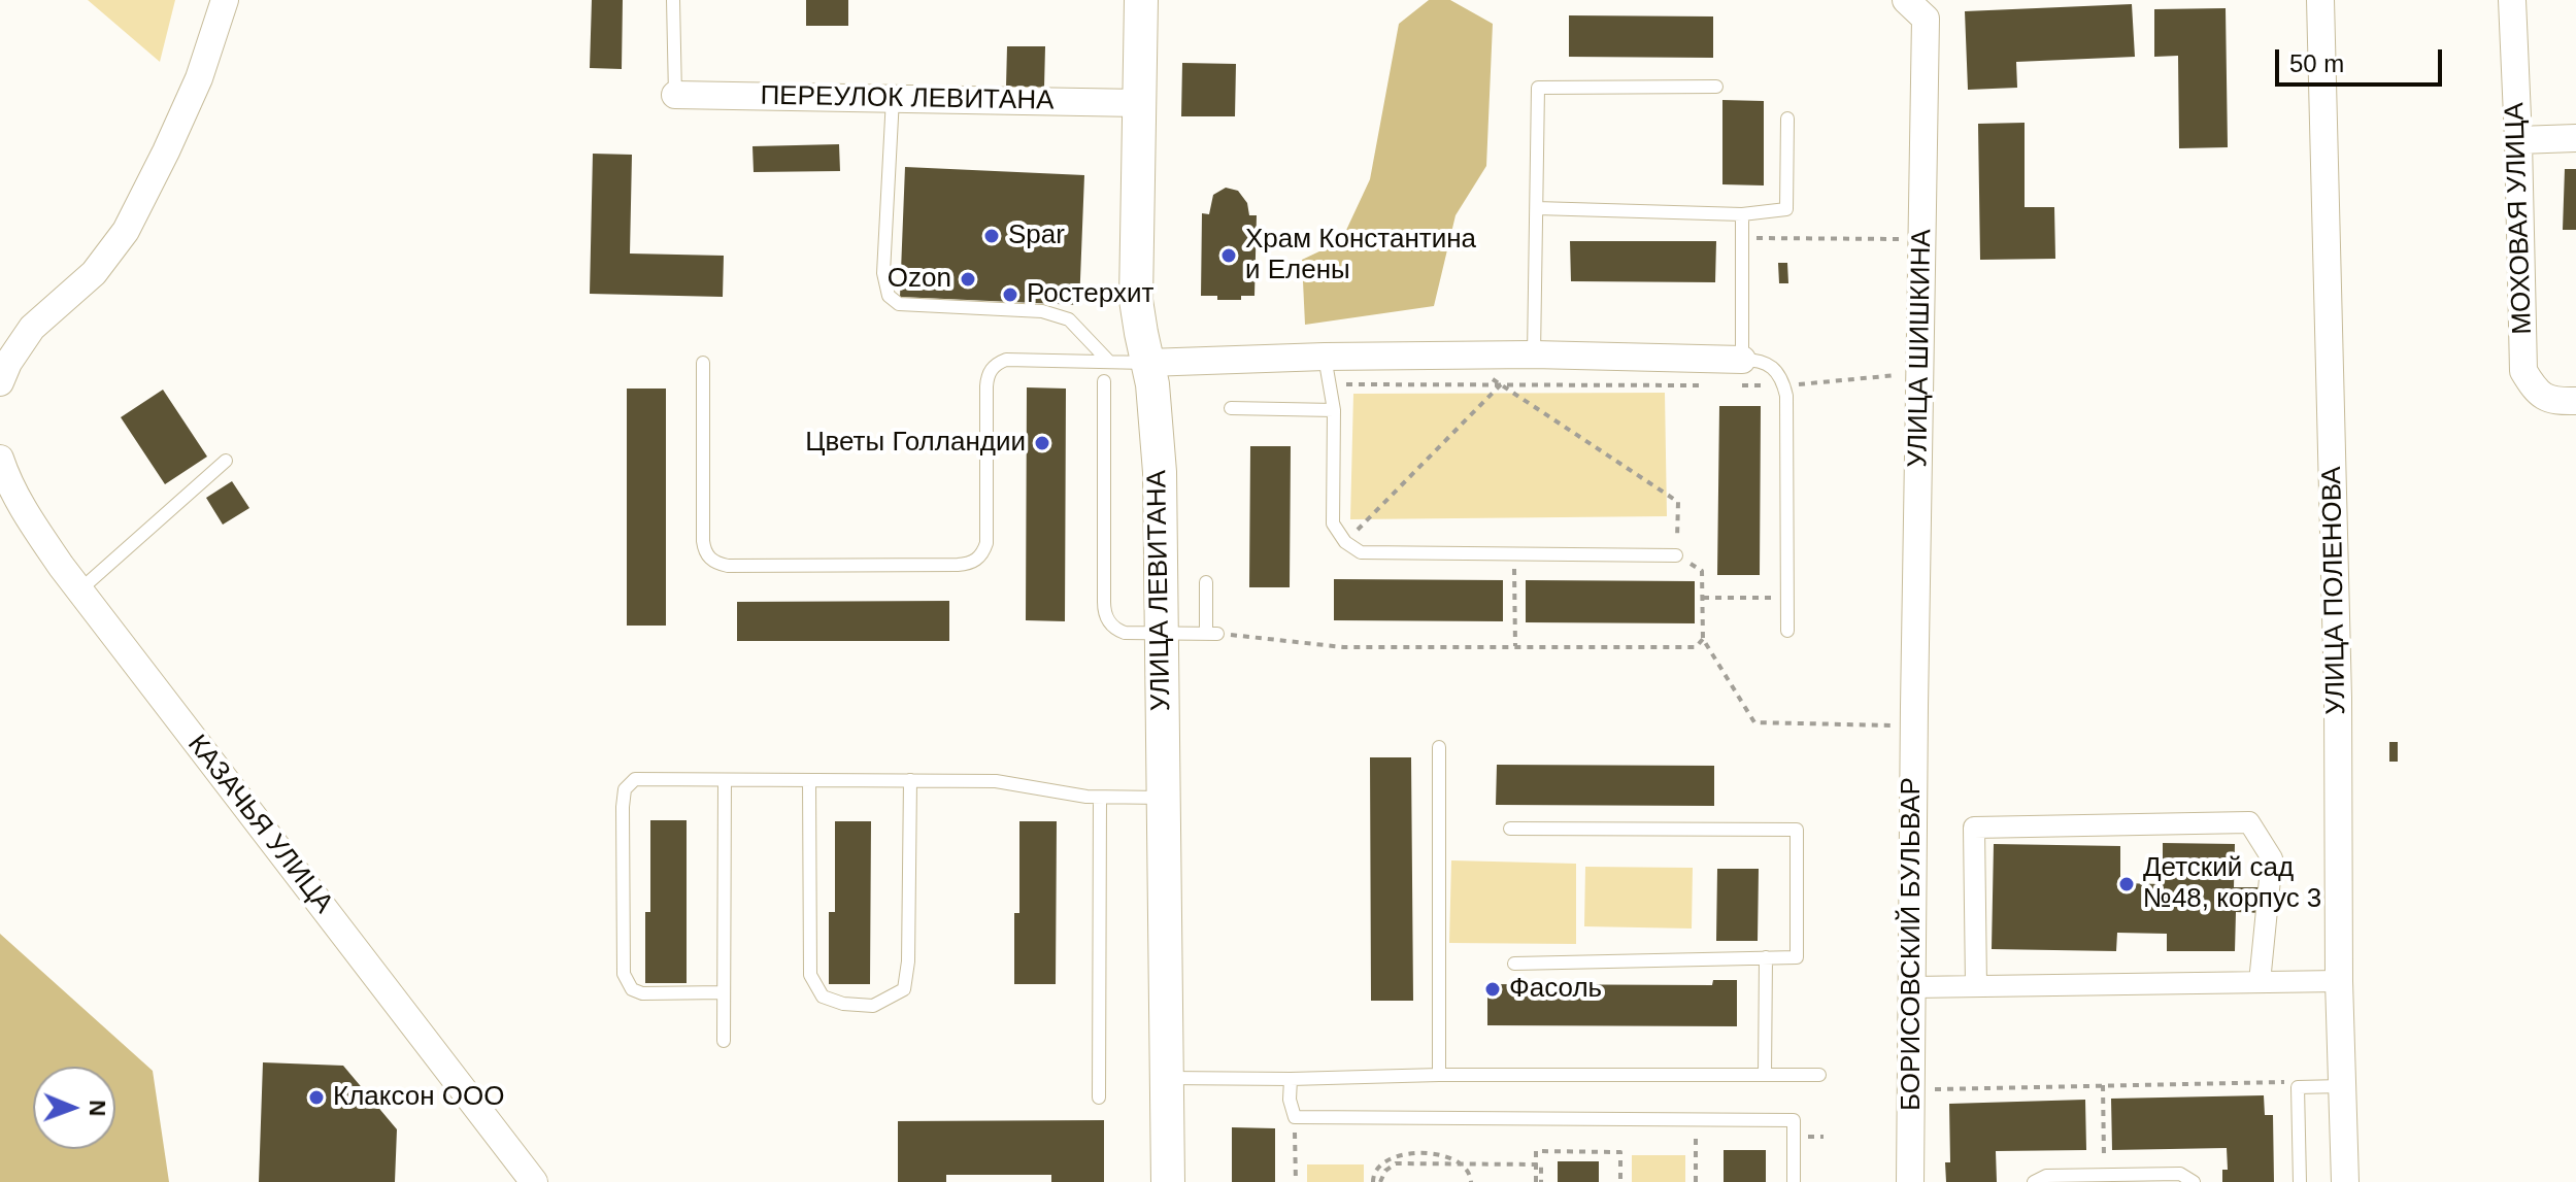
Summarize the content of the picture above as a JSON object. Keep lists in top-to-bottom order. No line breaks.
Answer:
{"streets":{"street":["ПЕРЕУЛОК ЛЕВИТАНА","МОХОВАЯ УЛИЦА","УЛИЦА ШИШКИНА","УЛИЦА ЛЕВИТАНА","УЛИЦА ПОЛЕНОВА","КАЗАЧЬЯ УЛИЦА","БОРИСОВСКИЙ БУЛЬВАР"]},"crossings":[["ПЕРЕУЛОК ЛЕВИТАНА","УЛИЦА ЛЕВИТАНА"],["УЛИЦА ШИШКИНА","БОРИСОВСКИЙ БУЛЬВАР"]],"places":["Spar","Храм Константина и Елены","Ozon","Ростерхит","Цветы Голландии","Детский сад №48, корпус 3","Фасоль","Клаксон ООО"],"scale_bar":"50 m","north":"right"}
